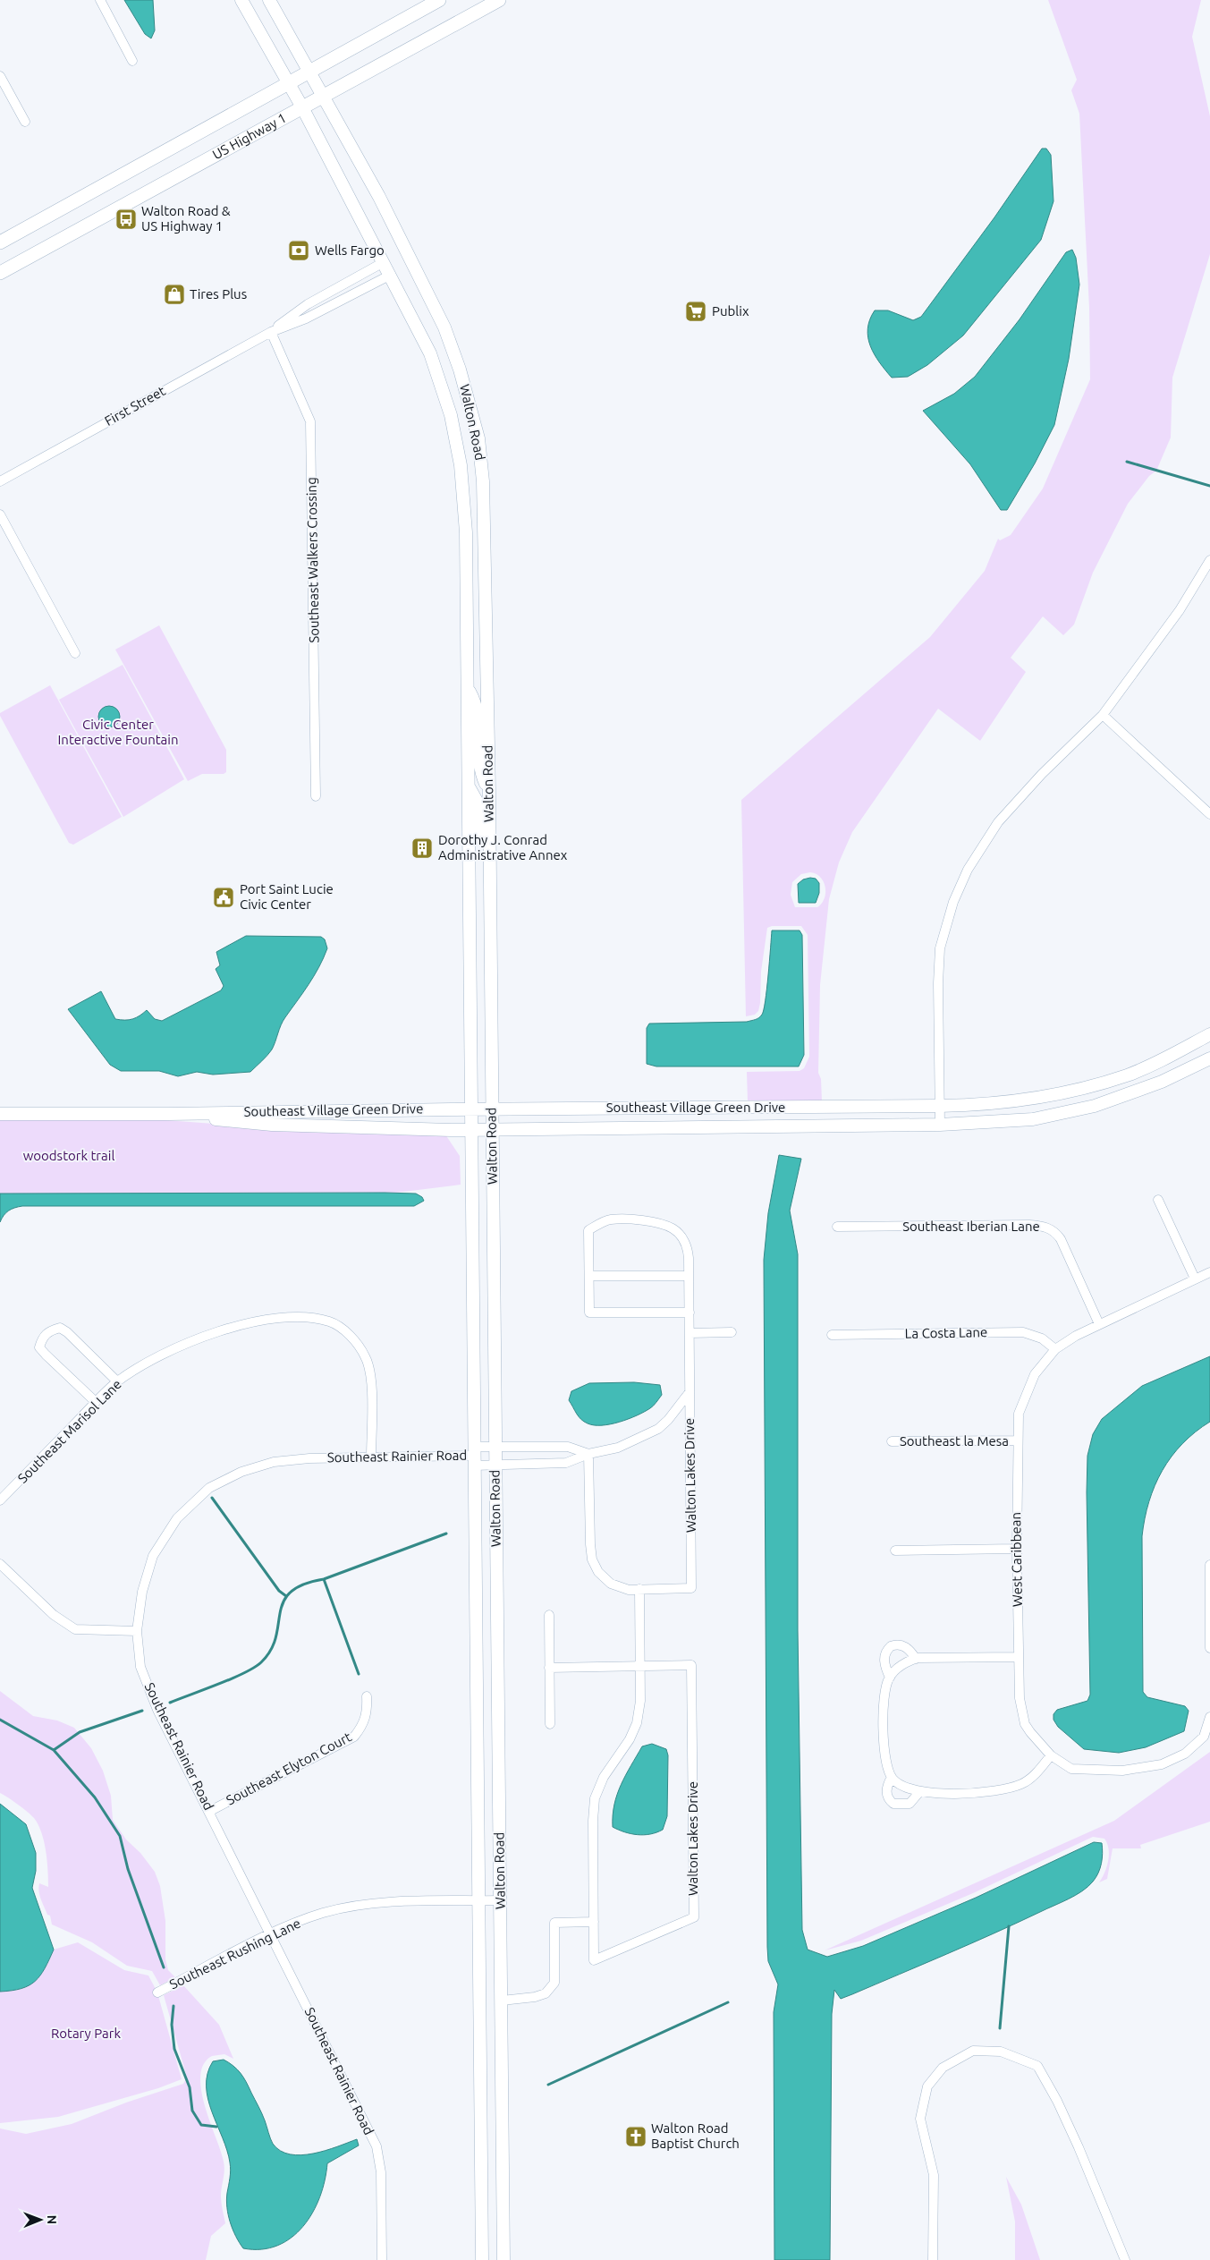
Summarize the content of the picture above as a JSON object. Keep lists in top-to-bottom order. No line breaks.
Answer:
{"streets":{"main road":["US Highway 1","Walton Road","Southeast Village Green Drive"],"street":["First Street","Southeast Walkers Crossing","Southeast Iberian Lane","La Costa Lane","Southeast Marisol Lane","Southeast la Mesa","Southeast Rainier Road","Walton Lakes Drive","West Caribbean","Southeast Elyton Court","Southeast Rushing Lane"]},"crossings":[["US Highway 1","Walton Road"],["First Street","Walton Road"],["First Street","Southeast Walkers Crossing"],["Walton Road","Southeast Village Green Drive"],["Walton Road","Southeast Rainier Road"],["Walton Road","Walton Lakes Drive"],["Walton Road","Southeast Rushing Lane"],["Southeast Iberian Lane","West Caribbean"],["La Costa Lane","West Caribbean"],["Southeast Marisol Lane","Southeast Rainier Road"],["Southeast la Mesa","West Caribbean"],["Southeast Rainier Road","Walton Lakes Drive"],["Southeast Rainier Road","Southeast Elyton Court"],["Southeast Rainier Road","Southeast Rushing Lane"]],"parks":["Civic Center Interactive Fountain","woodstork trail","Rotary Park"],"places":{"bus stop":["Walton Road & US Highway 1"],"bank":["Wells Fargo"],"shop":["Tires Plus"],"supermarket":["Publix"],"building":["Dorothy J. Conrad Administrative Annex"],"public building":["Port Saint Lucie Civic Center"],"church":["Walton Road Baptist Church"]},"north":"right"}
